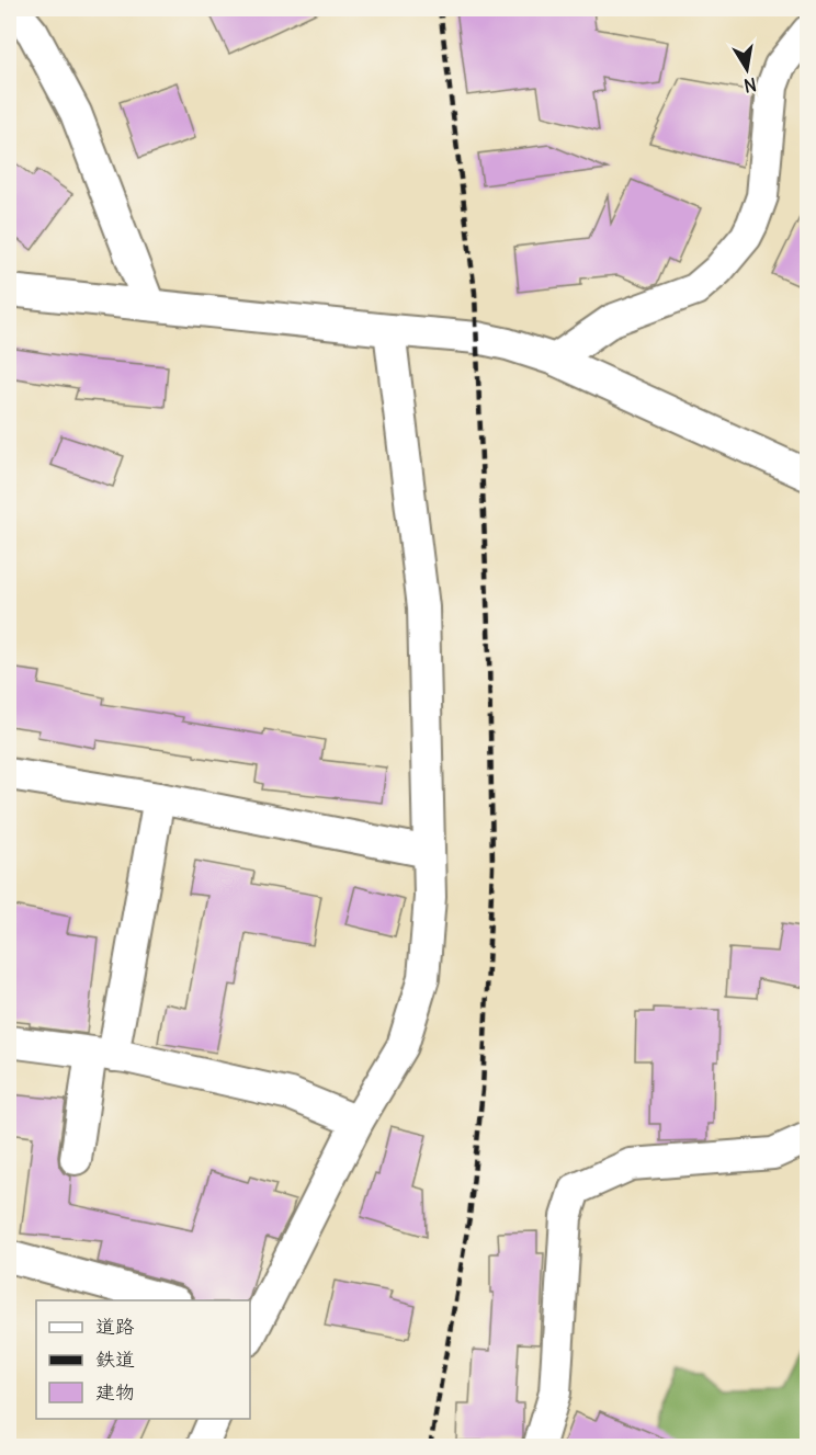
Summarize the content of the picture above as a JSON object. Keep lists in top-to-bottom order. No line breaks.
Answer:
{"legend":["道路","鉄道","建物"],"north":"bottom"}
